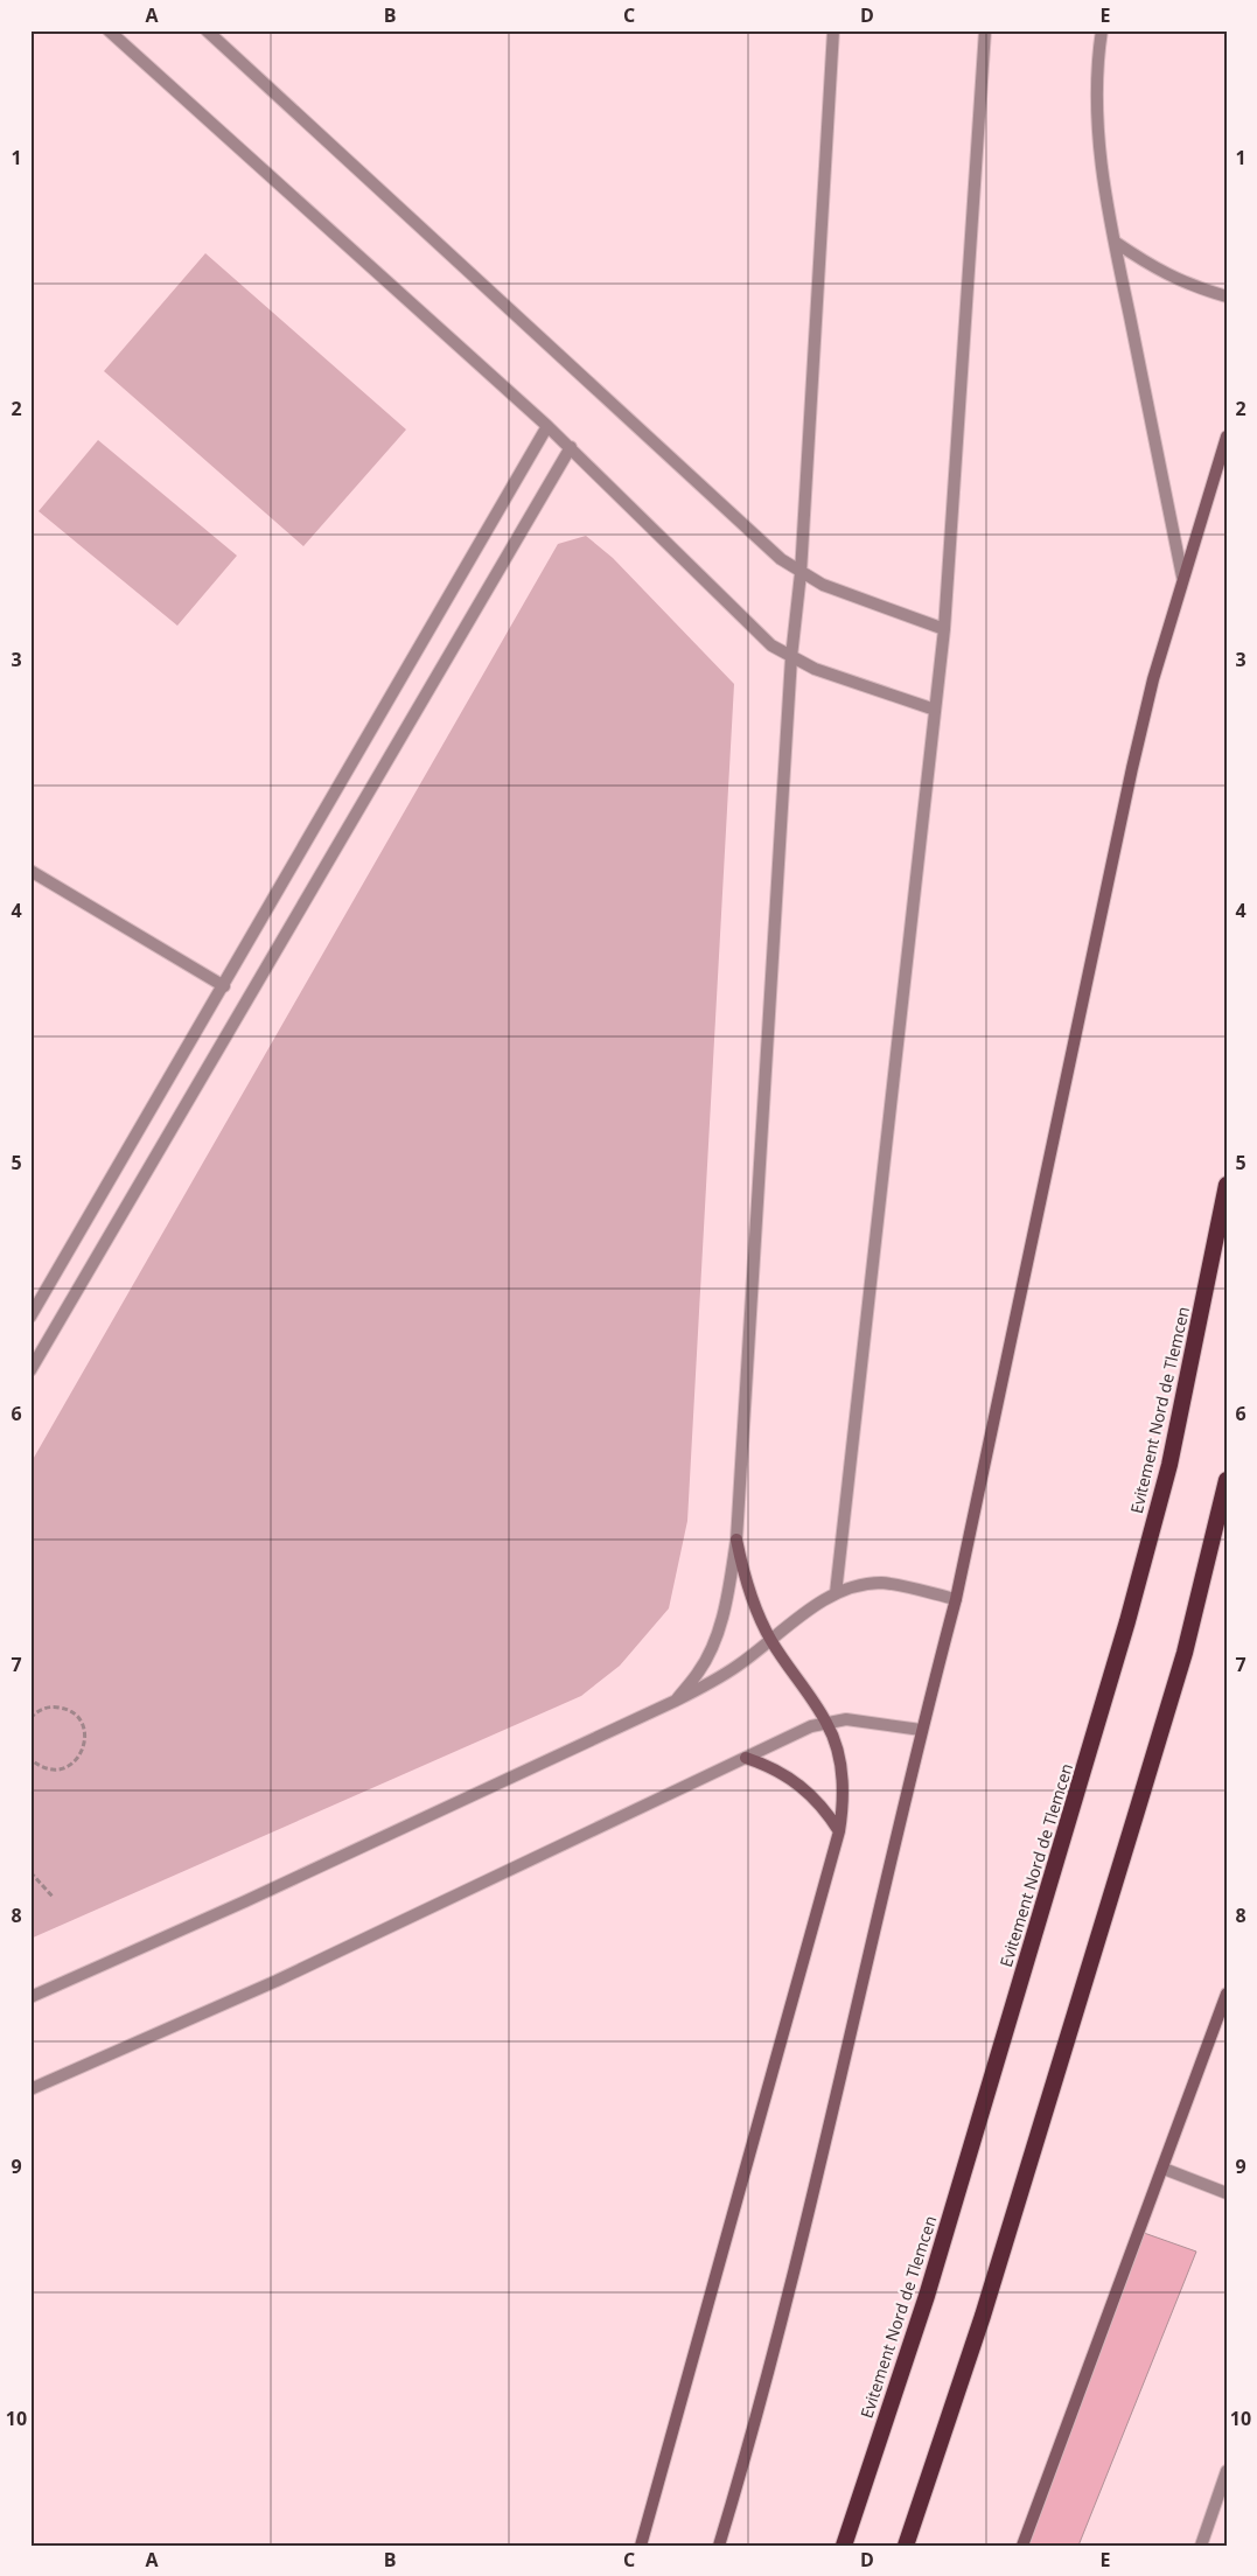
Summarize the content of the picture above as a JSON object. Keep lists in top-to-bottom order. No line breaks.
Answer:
{"streets":{"highway":["Evitement Nord de Tlemcen"]},"grid":{"columns":["A","B","C","D","E"],"rows":["1","2","3","4","5","6","7","8","9","10"]}}
